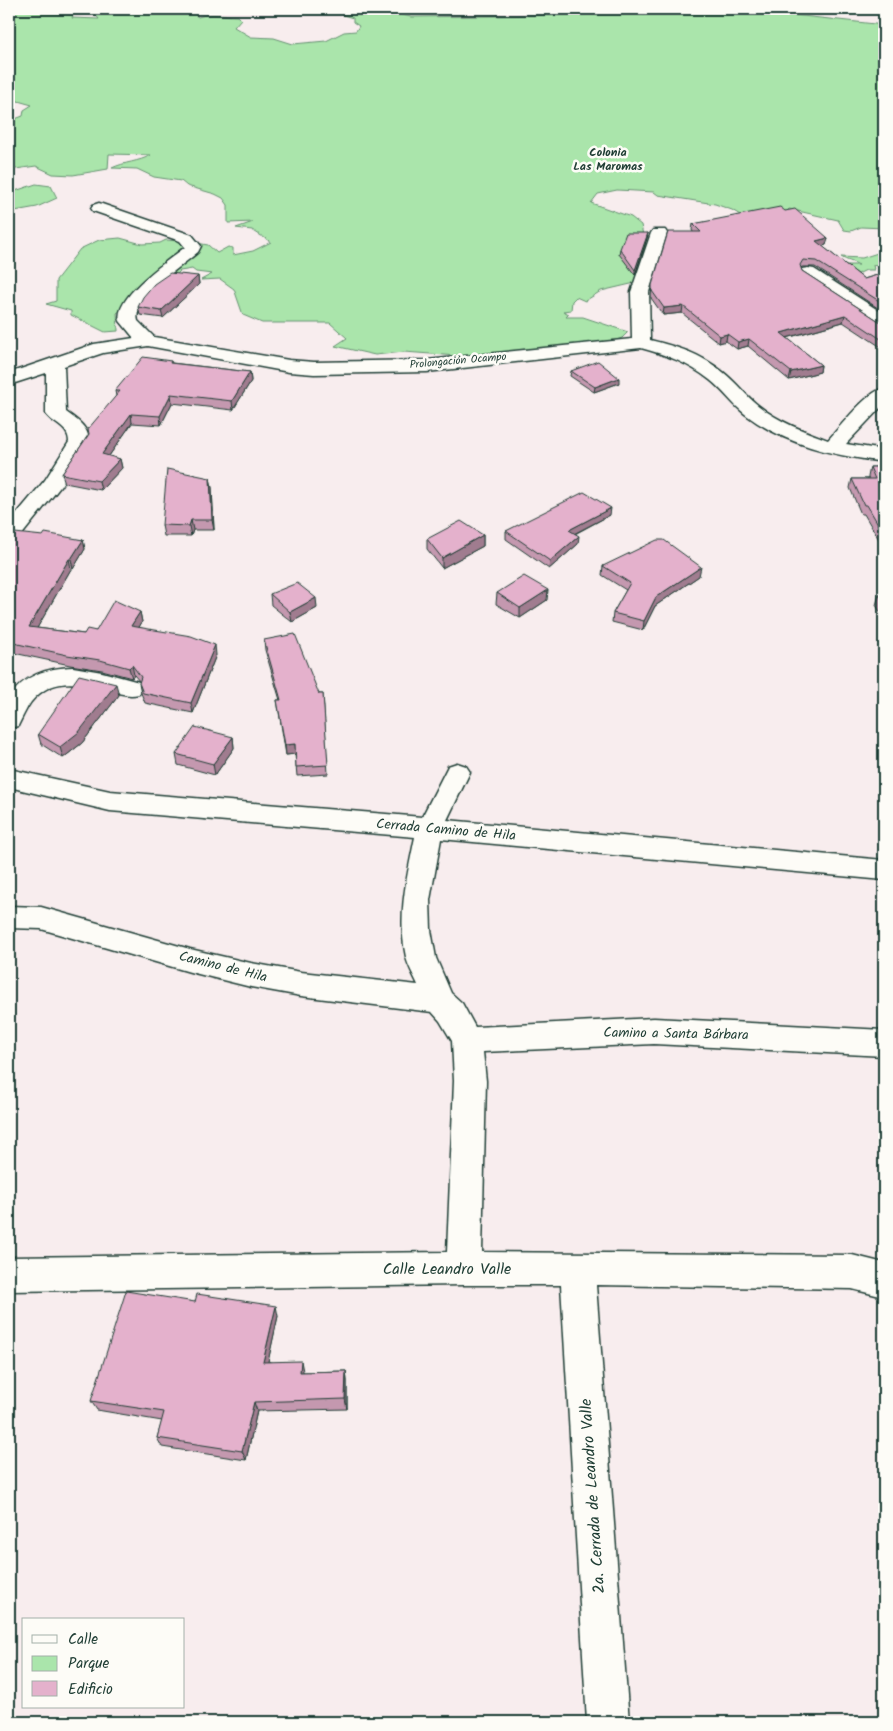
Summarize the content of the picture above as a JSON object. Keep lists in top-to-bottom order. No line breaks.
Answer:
{"streets":{"street":["Prolongación Ocampo","Cerrada Camino de Hila","Camino de Hila","Camino a Santa Bárbara","Calle Leandro Valle","2a. Cerrada de Leandro Valle"]},"crossings":[["Calle Leandro Valle","2a. Cerrada de Leandro Valle"]],"districts":["Colonia Las Maromas"],"legend":["Calle","Parque","Edificio"]}
